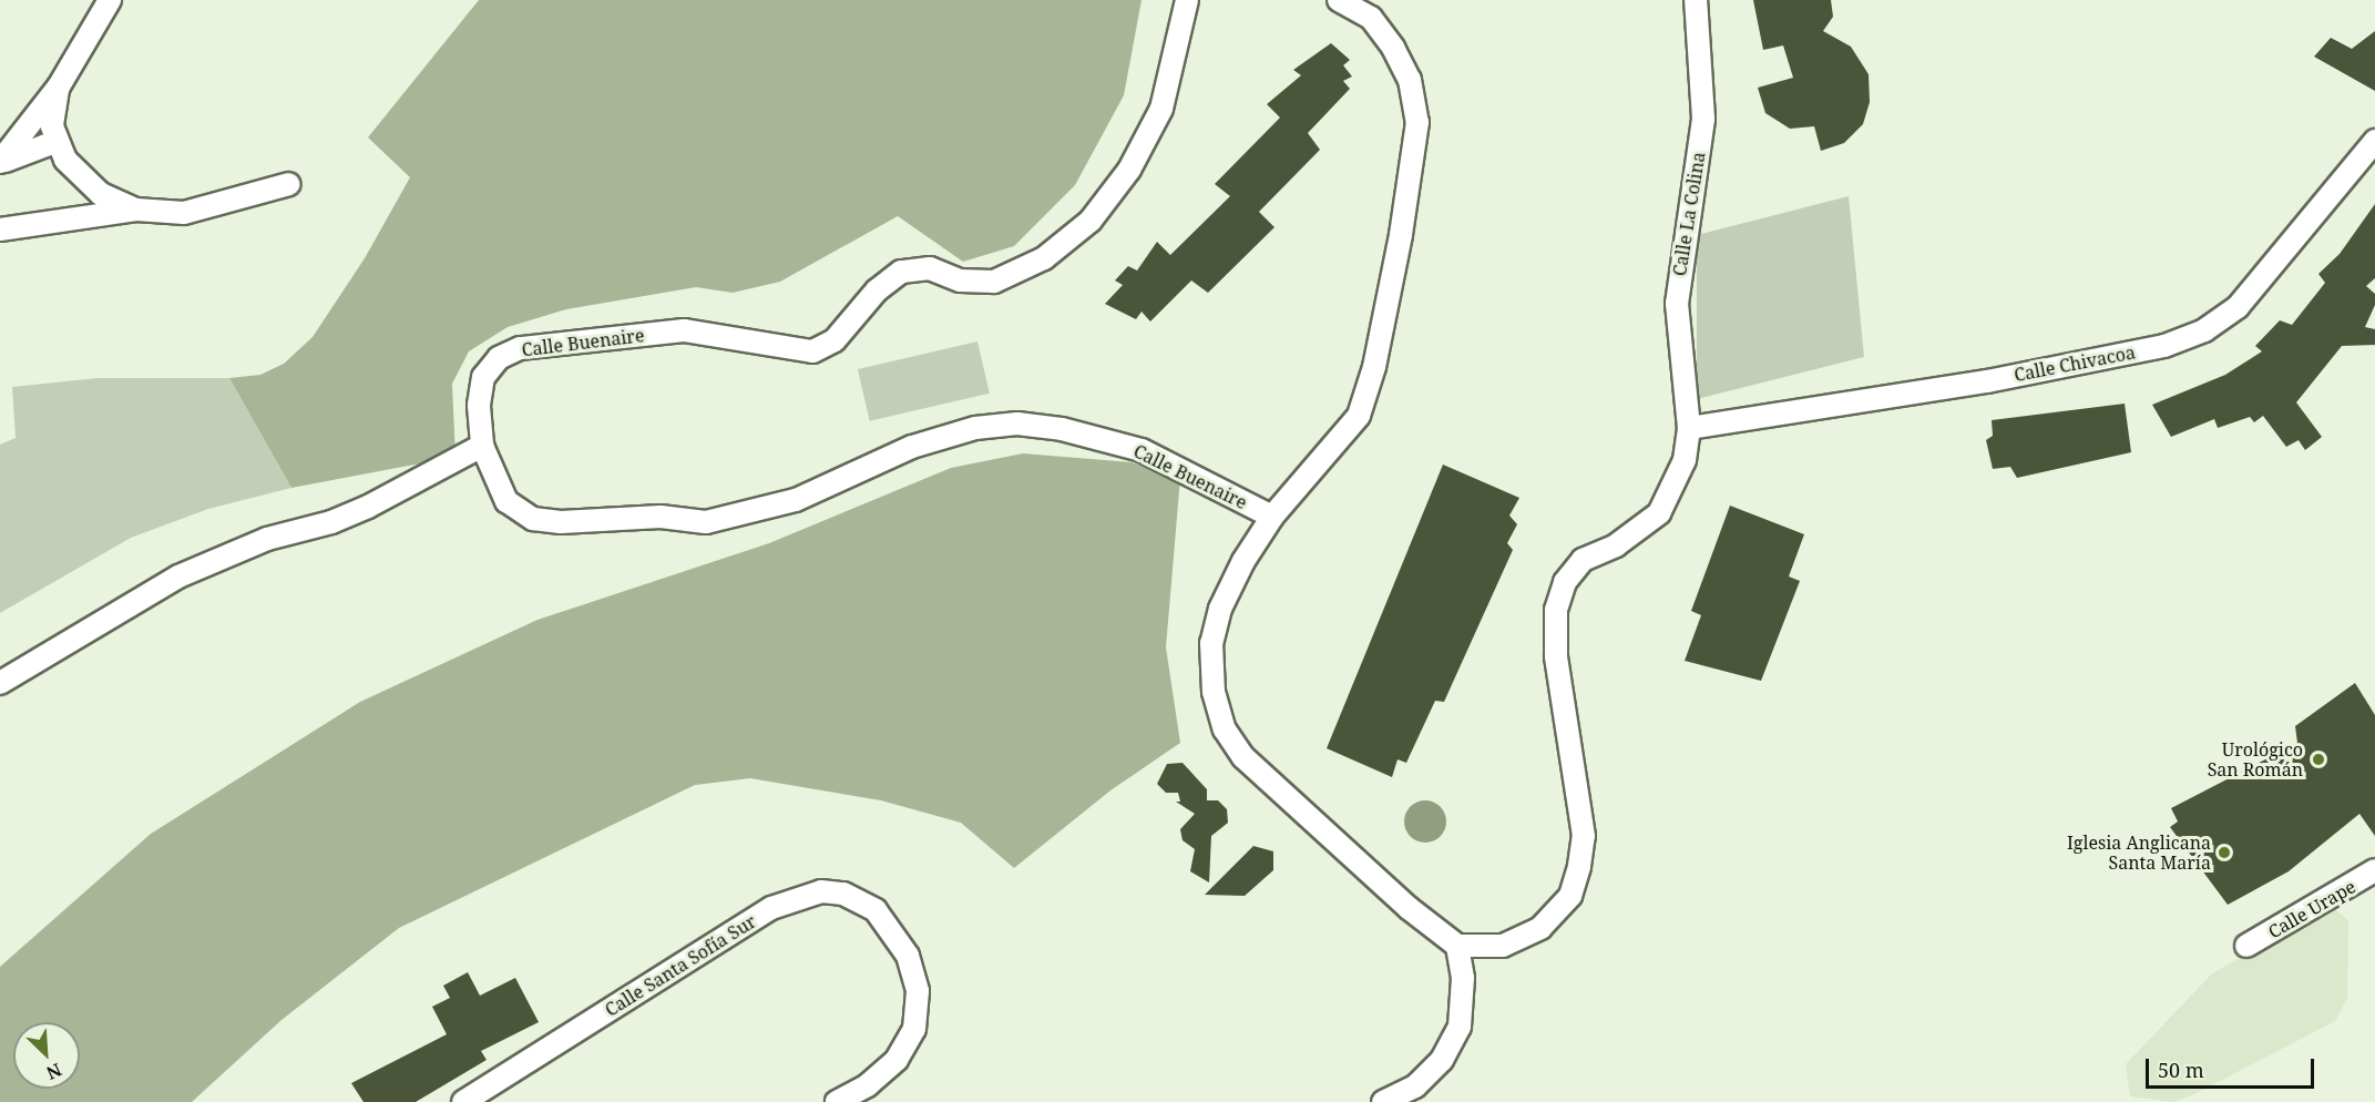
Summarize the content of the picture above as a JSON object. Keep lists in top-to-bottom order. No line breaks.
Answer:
{"streets":{"street":["Calle La Colina","Calle Buenaire","Calle Chivacoa","Calle Urape","Calle Santa Sofía Sur"]},"crossings":[["Calle La Colina","Calle Chivacoa"]],"places":["Urológico San Román","Iglesia Anglicana Santa María"],"scale_bar":"50 m","north":"bottom right"}
